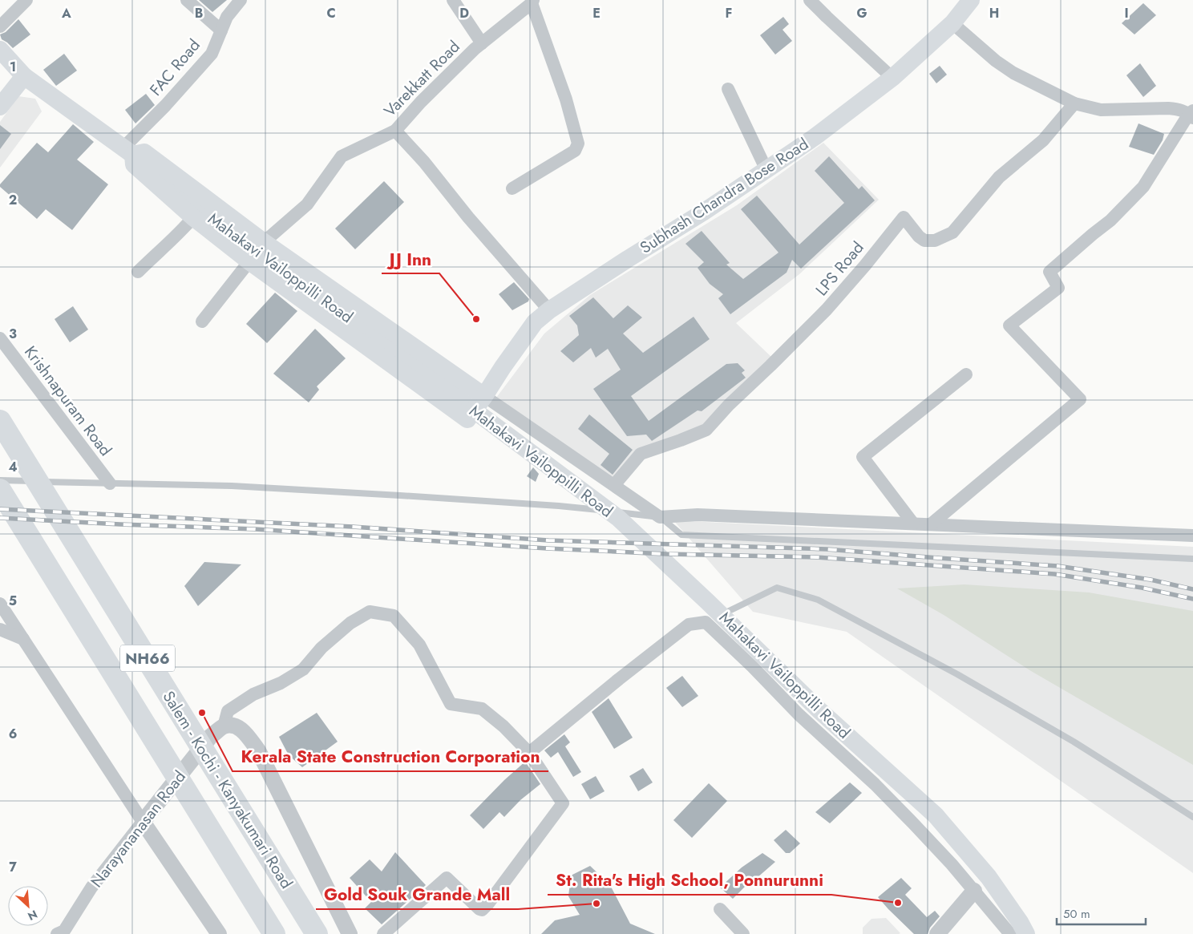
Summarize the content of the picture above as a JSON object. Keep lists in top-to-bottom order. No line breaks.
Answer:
{"streets":{"highway":["NH66","Salem - Kochi - Kanyakumari Road"],"main road":["Subhash Chandra Bose Road","Mahakavi Vailoppilli Road"],"street":["FAC Road","Varekkatt Road","LPS Road","Krishnapuram Road","Narayananasan Road"]},"crossings":[["FAC Road","Mahakavi Vailoppilli Road"]],"places":["JJ Inn","Kerala State Construction Corporation","St. Rita's High School, Ponnurunni","Gold Souk Grande Mall"],"scale_bar":"50 m","north":"bottom right","grid":{"columns":["A","B","C","D","E","F","G","H","I"],"rows":["1","2","3","4","5","6","7"]}}
